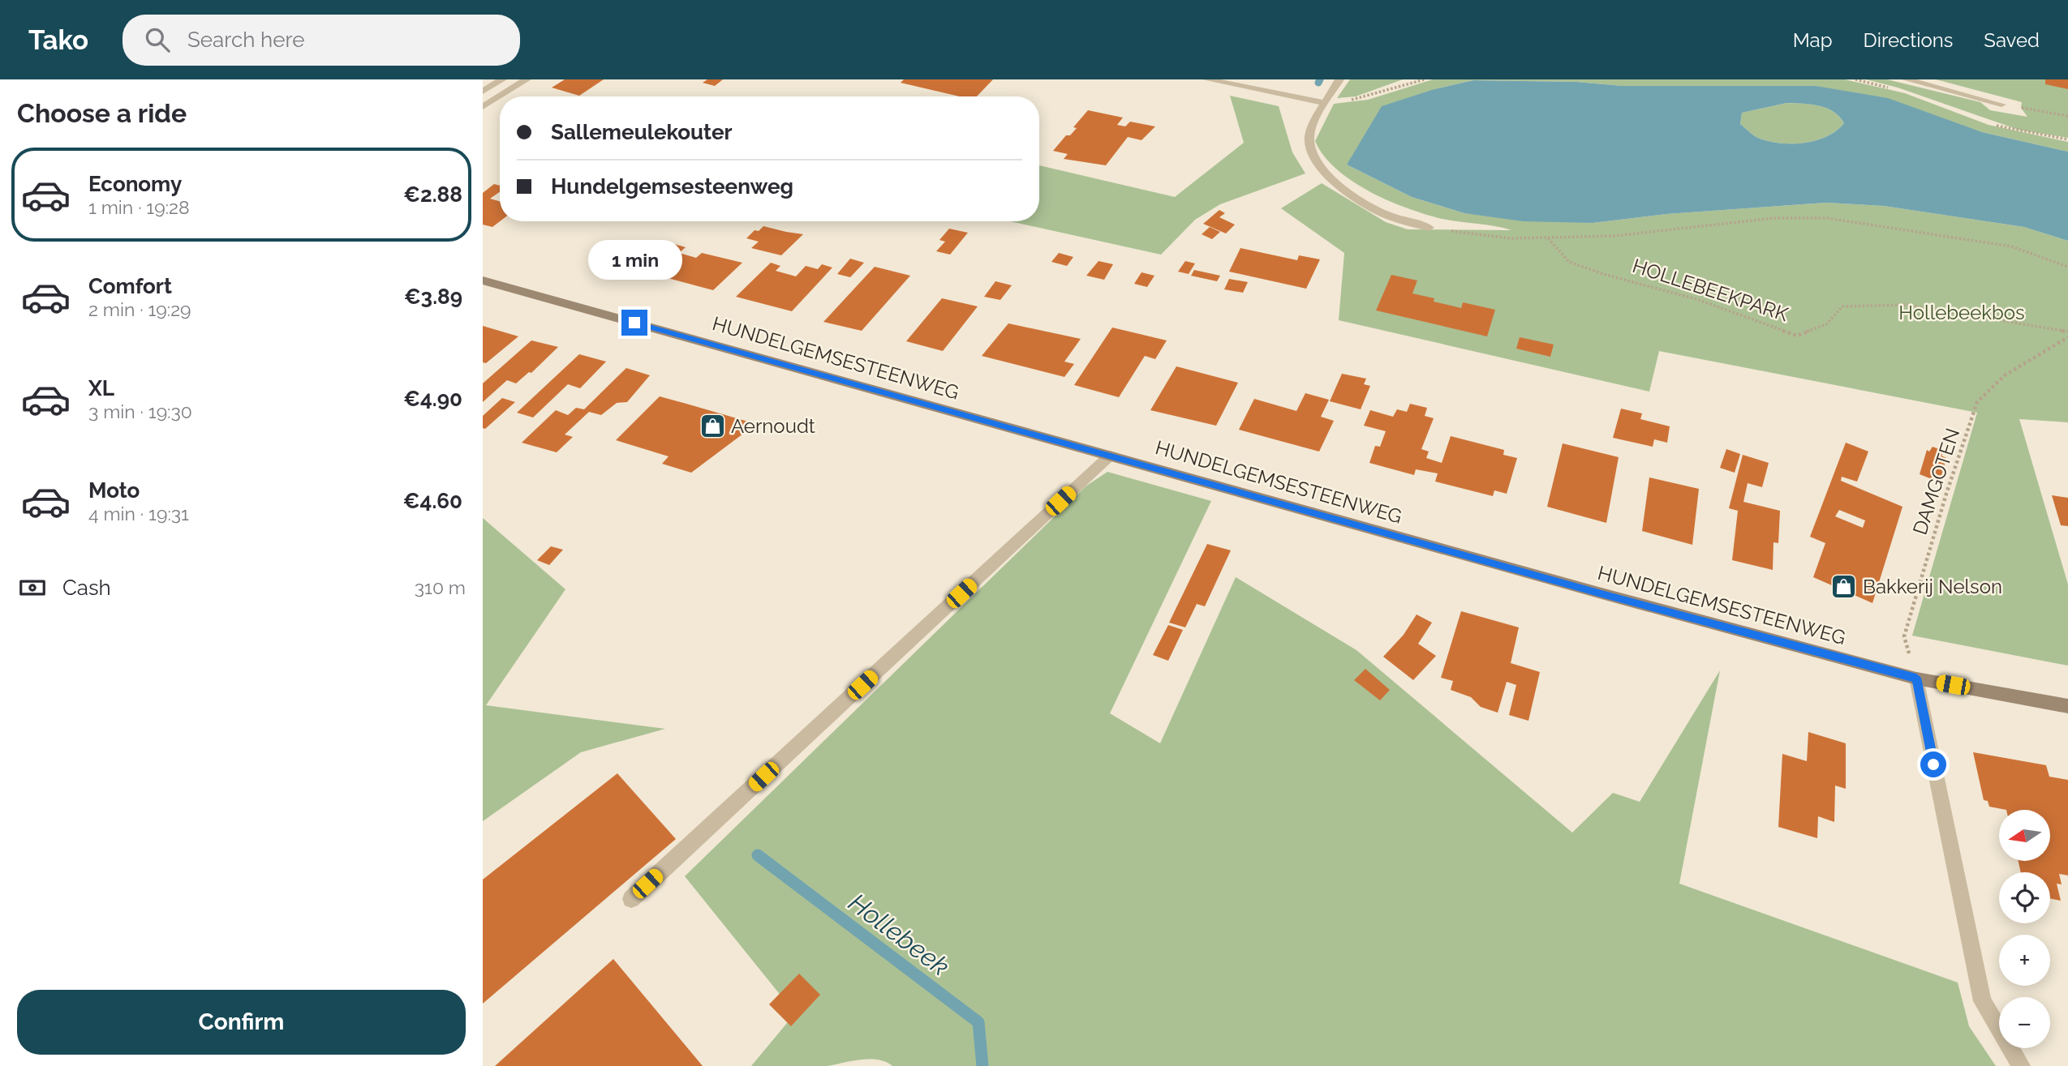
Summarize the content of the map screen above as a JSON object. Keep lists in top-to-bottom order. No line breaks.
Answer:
{"streets":{"main road":["HUNDELGEMSESTEENWEG"],"path":["HOLLEBEEKPARK","DAMGOTEN"]},"crossings":[["HUNDELGEMSESTEENWEG","DAMGOTEN"]],"water":["Hollebeek"],"parks":["Hollebeekbos"],"places":{"shop":["Aernoudt","Bakkerij Nelson"]},"north":"left","page":{"header":"Tako","search":"Search here","nav":["Map","Directions","Saved"],"heading":"Choose a ride","banner":["Sallemeulekouter","Hundelgemsesteenweg"],"list":[{"name":"Economy","note":"1 min · 19:28","value":"€2.88"},{"name":"Comfort","note":"2 min · 19:29","value":"€3.89"},{"name":"XL","note":"3 min · 19:30","value":"€4.90"},{"name":"Moto","note":"4 min · 19:31","value":"€4.60"}],"bubble":"1 min","pay":["Cash","310 m"],"map_buttons":["+","−"],"buttons":"Confirm"}}
